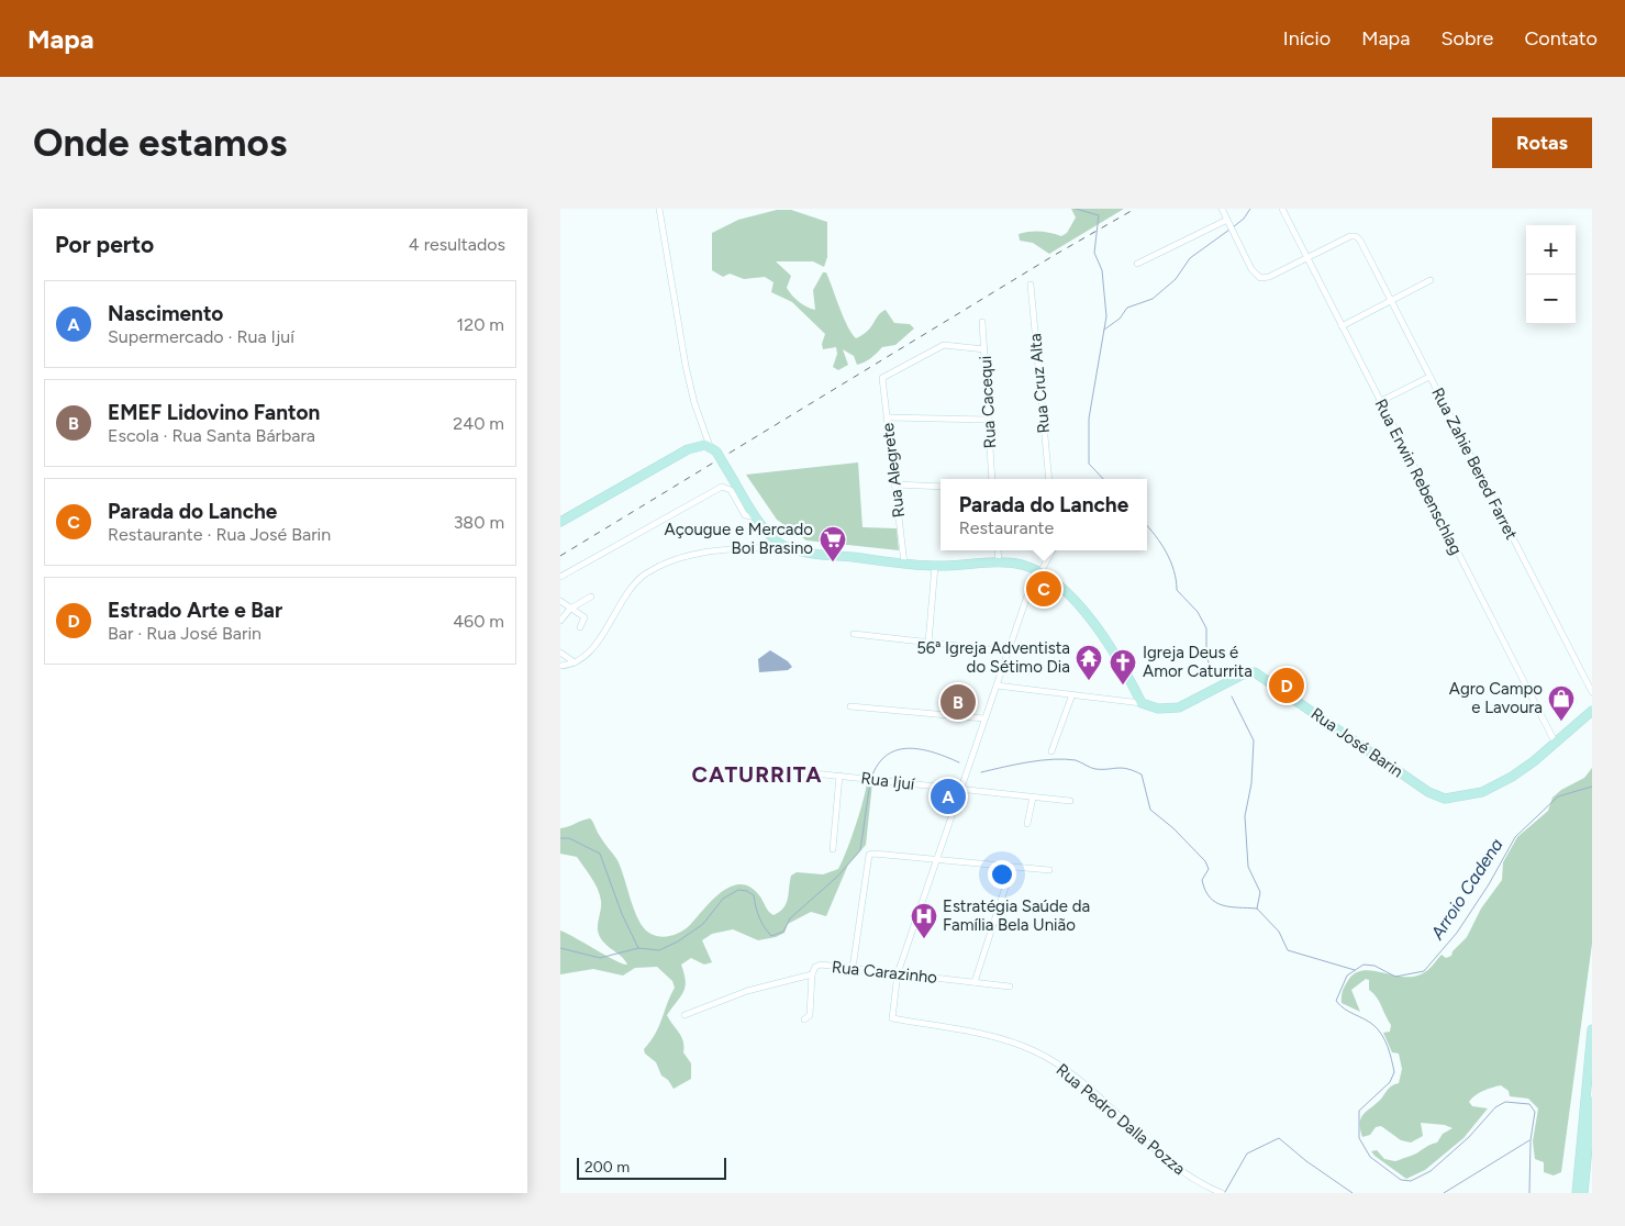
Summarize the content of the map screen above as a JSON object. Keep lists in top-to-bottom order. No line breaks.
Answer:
{"streets":{"main road":["Rua José Barin"],"street":["Rua Cruz Alta","Rua Cacequi","Rua Zahie Bered Farret","Rua Alegrete","Rua Erwin Rebenschlag","Rua Ijuí","Rua Carazinho","Rua Pedro Dalla Pozza"]},"crossings":[["Rua Cacequi","Rua Alegrete"],["Rua Zahie Bered Farret","Rua Erwin Rebenschlag"],["Rua Erwin Rebenschlag","Rua José Barin"],["Rua Carazinho","Rua Pedro Dalla Pozza"]],"districts":["CATURRITA"],"water":["Arroio Cadena"],"places":{"supermarket":["Açougue e Mercado Boi Brasino"],"temple":["56ª Igreja Adventista do Sétimo Dia"],"church":["Igreja Deus é Amor Caturrita"],"shop":["Agro Campo e Lavoura"],"hospital":["Estratégia Saúde da Família Bela União"]},"scale_bar":"200 m","page":{"header":"Mapa","nav":["Início","Mapa","Sobre","Contato"],"buttons":"Rotas","title":"Onde estamos","heading":["Por perto","4 resultados"],"map_buttons":["+","−"],"list":[{"mark":"A","name":"Nascimento","note":"Supermercado · Rua Ijuí","value":"120 m"},{"mark":"B","name":"EMEF Lidovino Fanton","note":"Escola · Rua Santa Bárbara","value":"240 m"},{"mark":"C","name":"Parada do Lanche","note":"Restaurante · Rua José Barin","value":"380 m"},{"mark":"D","name":"Estrado Arte e Bar","note":"Bar · Rua José Barin","value":"460 m"}],"popup":["Parada do Lanche","Restaurante"],"pins":["C","D","B","A"],"scale":"200 m"}}
